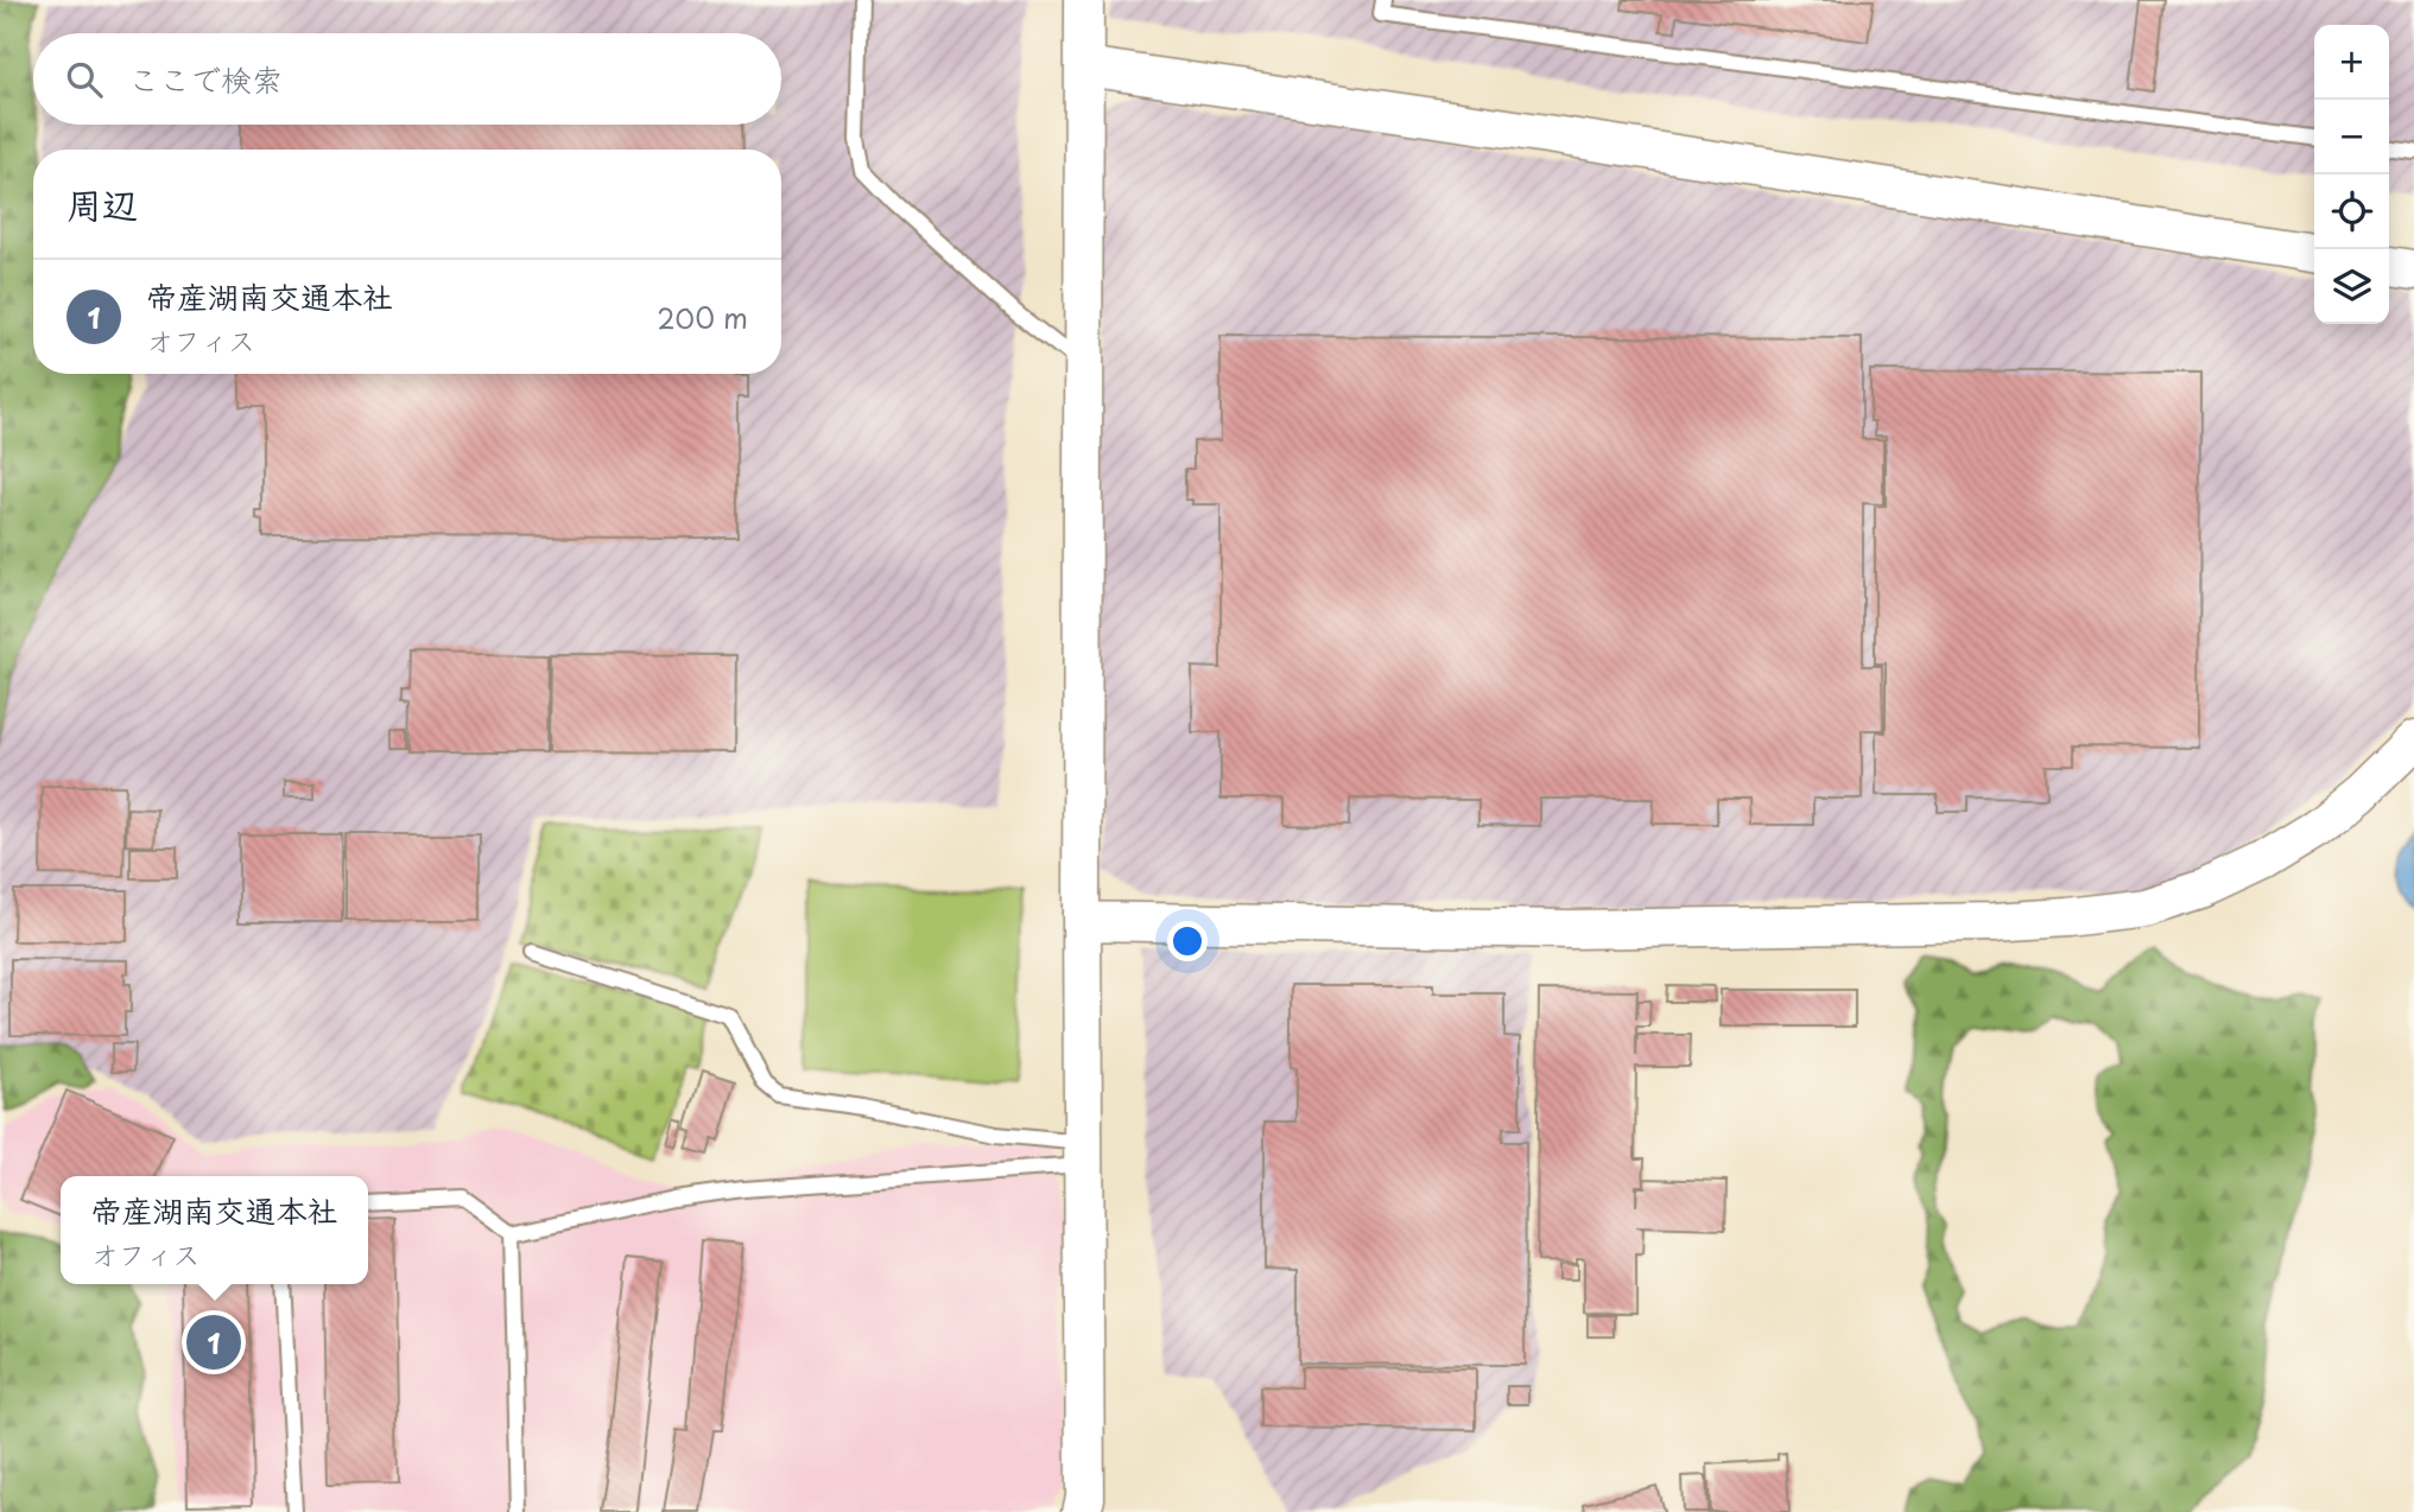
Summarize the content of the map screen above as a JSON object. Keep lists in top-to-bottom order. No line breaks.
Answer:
{"page":{"map_buttons":["+","−"],"search":"ここで検索","heading":"周辺","list":[{"mark":"1","name":"帝産湖南交通本社","note":"オフィス","value":"200 m"}],"popup":["帝産湖南交通本社","オフィス"],"pins":"1"}}
